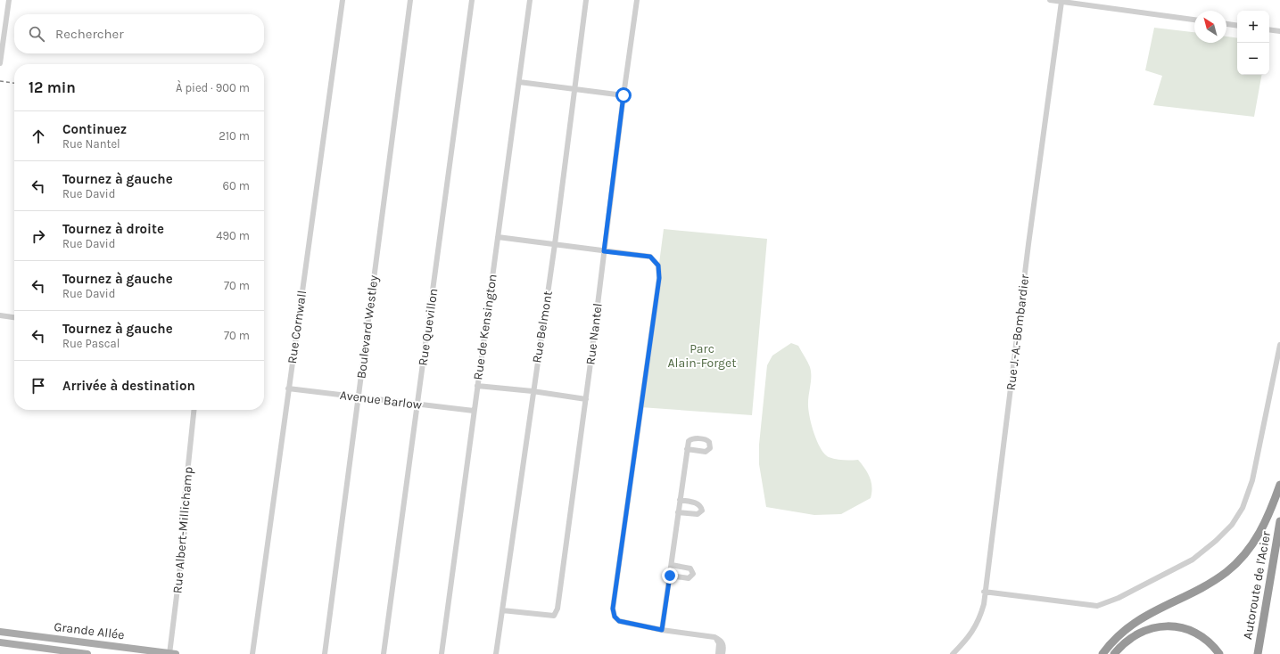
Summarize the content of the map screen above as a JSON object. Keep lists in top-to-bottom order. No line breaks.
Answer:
{"streets":{"highway":["Autoroute de l'Acier"],"main road":["Grande Allée"],"street":["Rue Cornwall","Boulevard Westley","Rue Quevillon","Rue de Kensington","Rue Belmont","Rue J.-A.-Bombardier","Rue Nantel","Avenue Barlow","Rue Albert-Millichamp"]},"crossings":[["Rue Cornwall","Avenue Barlow"],["Boulevard Westley","Avenue Barlow"],["Rue Quevillon","Avenue Barlow"],["Rue de Kensington","Avenue Barlow"],["Rue Belmont","Rue Nantel"],["Rue Albert-Millichamp","Grande Allée"]],"parks":["Parc Alain-Forget"],"north":"top left","page":{"map_buttons":["+","−"],"search":"Rechercher","heading":["12 min","À pied · 900 m"],"list":[["Continuez","Rue Nantel","210 m"],["Tournez à gauche","Rue David","60 m"],["Tournez à droite","Rue David","490 m"],["Tournez à gauche","Rue David","70 m"],["Tournez à gauche","Rue Pascal","70 m"],"Arrivée à destination"]}}
